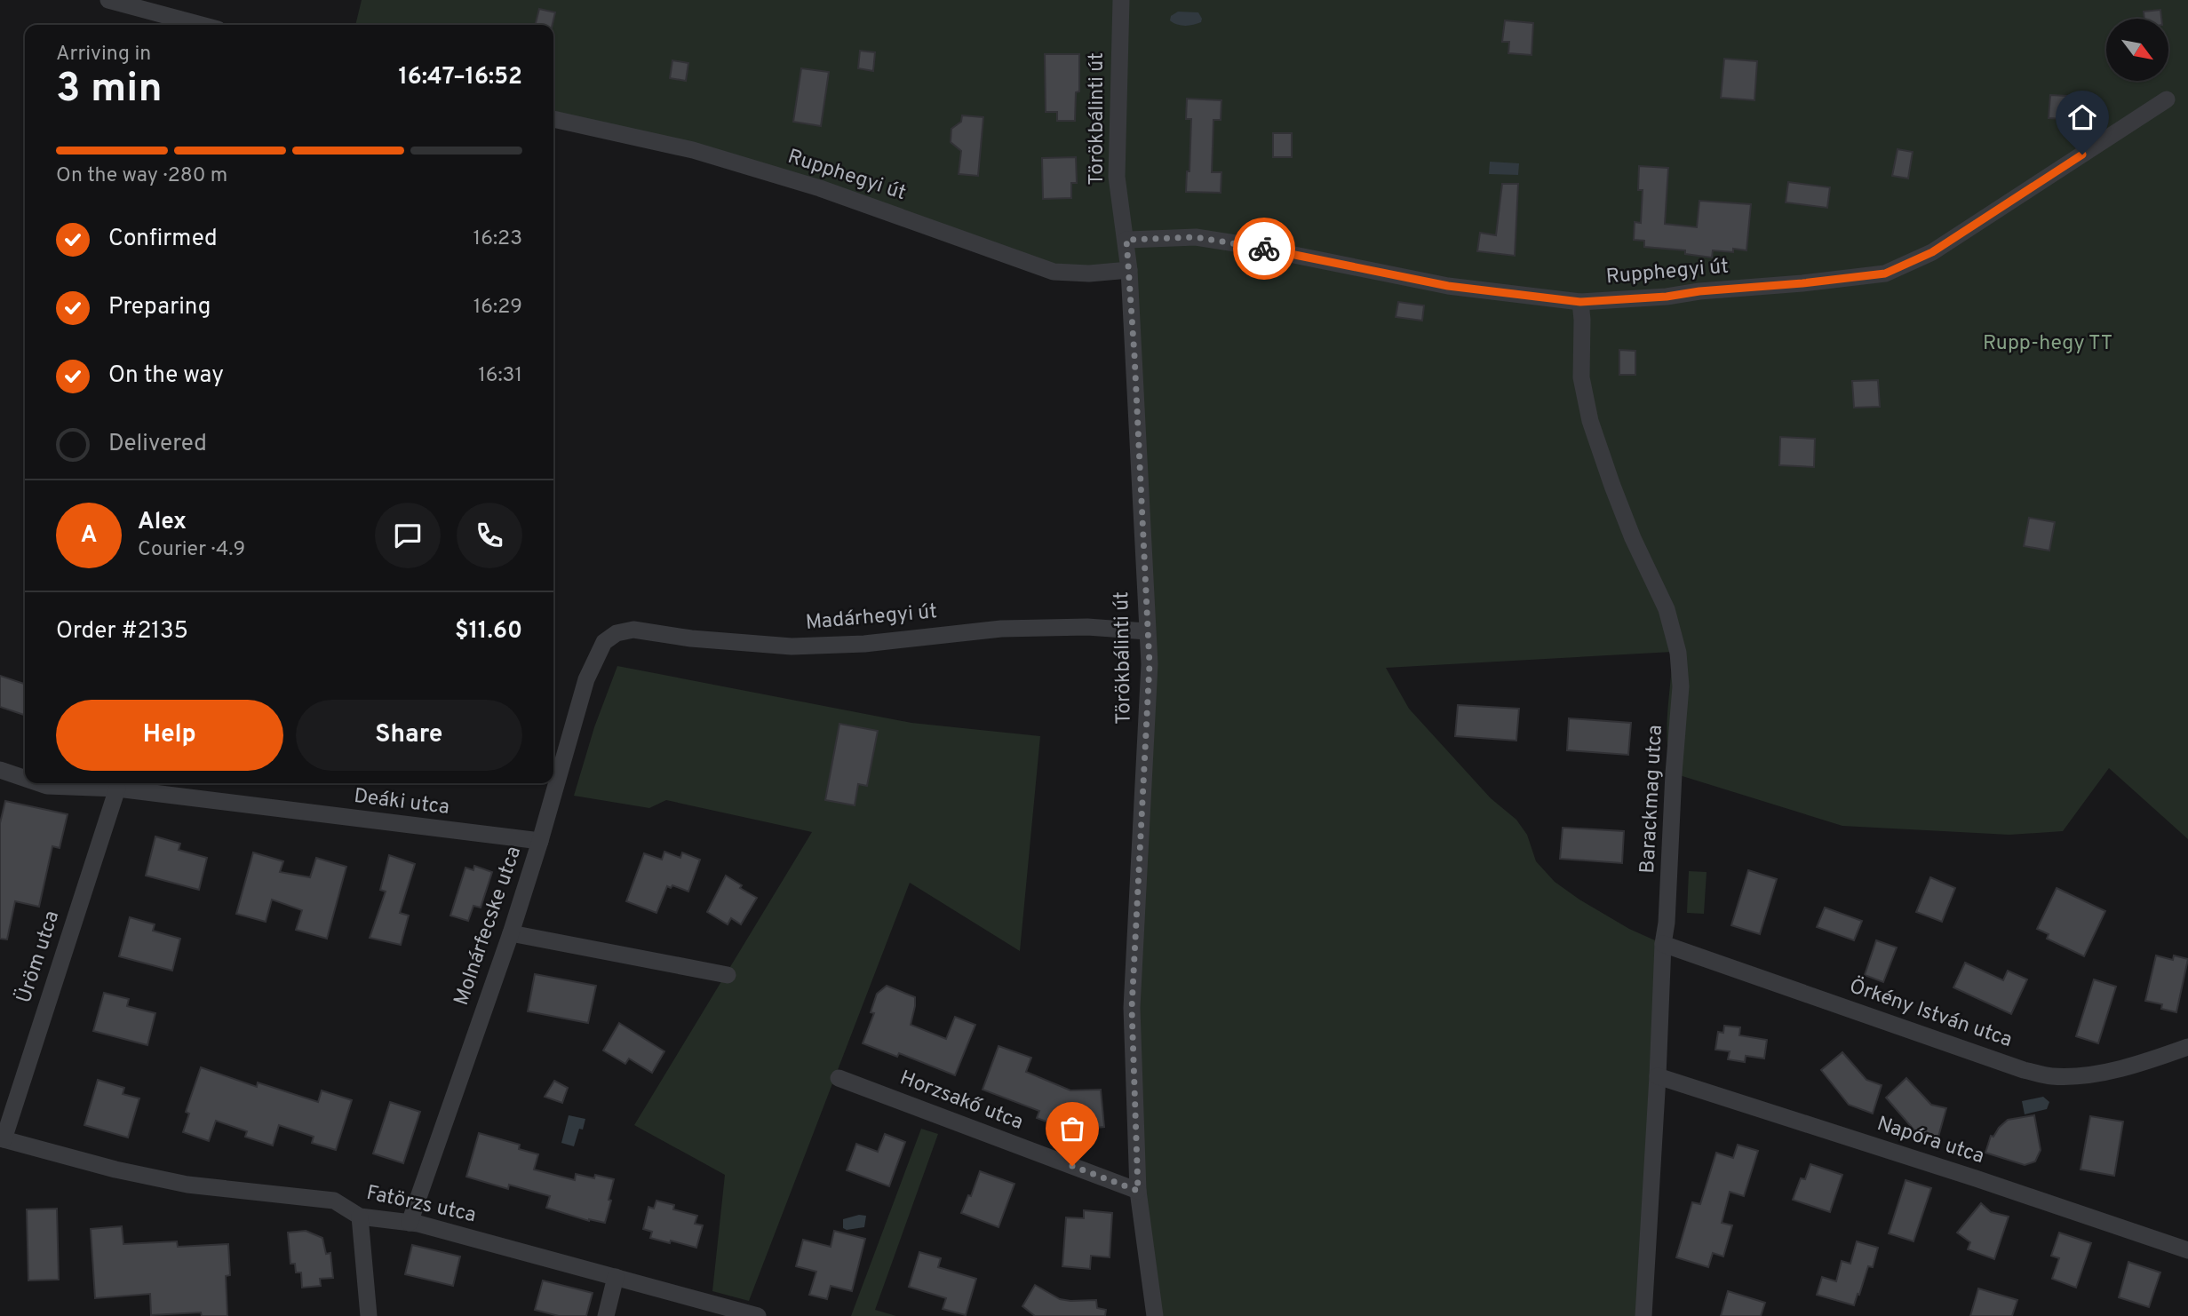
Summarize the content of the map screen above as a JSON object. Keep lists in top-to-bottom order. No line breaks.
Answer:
{"streets":{"street":["Törökbálinti út","Rupphegyi út","Madárhegyi út","Barackmag utca","Deáki utca","Molnárfecske utca","Üröm utca","Örkény István utca","Horzsakő utca","Napóra utca","Fatörzs utca"]},"crossings":[["Törökbálinti út","Rupphegyi út"],["Törökbálinti út","Madárhegyi út"],["Törökbálinti út","Horzsakő utca"],["Rupphegyi út","Barackmag utca"],["Madárhegyi út","Molnárfecske utca"],["Barackmag utca","Örkény István utca"],["Barackmag utca","Napóra utca"],["Deáki utca","Molnárfecske utca"],["Deáki utca","Üröm utca"],["Molnárfecske utca","Fatörzs utca"],["Üröm utca","Fatörzs utca"]],"parks":["Rupp-hegy TT"],"north":"bottom right","page":{"heading":["3 min","Arriving in","16:47–16:52"],"panel":["Alex","Courier · 4.9","Order #2135","$11.60"],"bar":"On the way · 280 m","list":[["Confirmed","16:23"],["Preparing","16:29"],["On the way","16:31"],"Delivered"],"round":"A","buttons":["Help","Share"]}}
